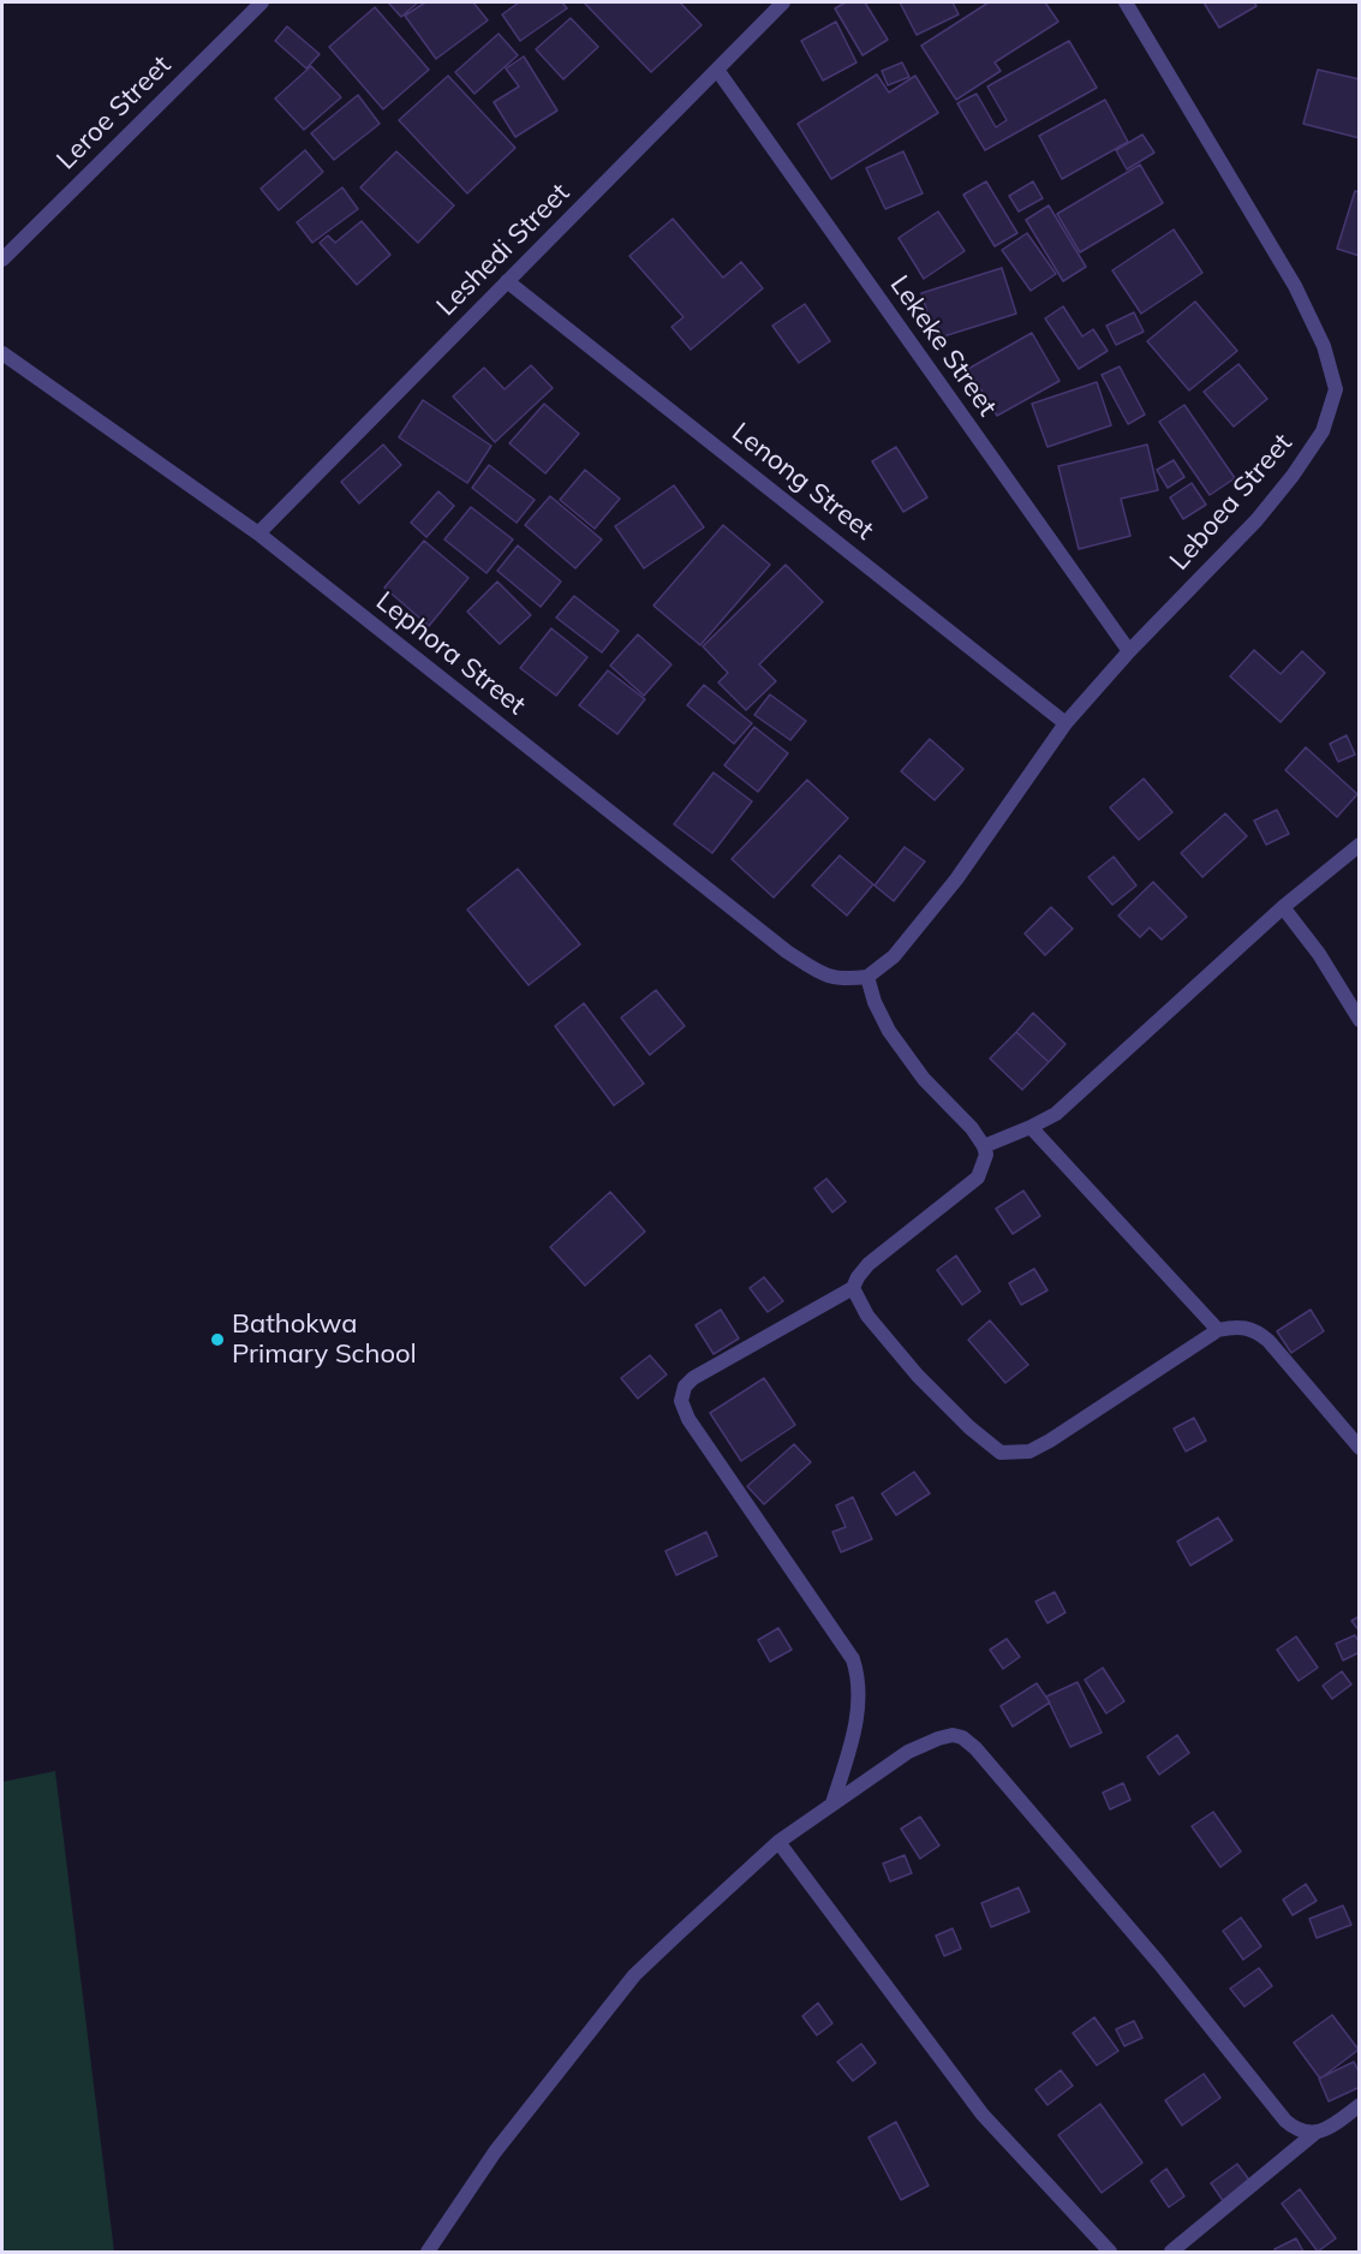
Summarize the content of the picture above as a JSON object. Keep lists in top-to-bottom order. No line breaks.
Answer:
{"streets":{"street":["Leroe Street","Leshedi Street","Lekeke Street","Lenong Street","Leboea Street","Lephora Street"]},"crossings":[["Leshedi Street","Lekeke Street"],["Leshedi Street","Lenong Street"],["Leshedi Street","Lephora Street"],["Lekeke Street","Leboea Street"],["Lenong Street","Leboea Street"],["Leboea Street","Lephora Street"]],"places":["Bathokwa Primary School"]}
